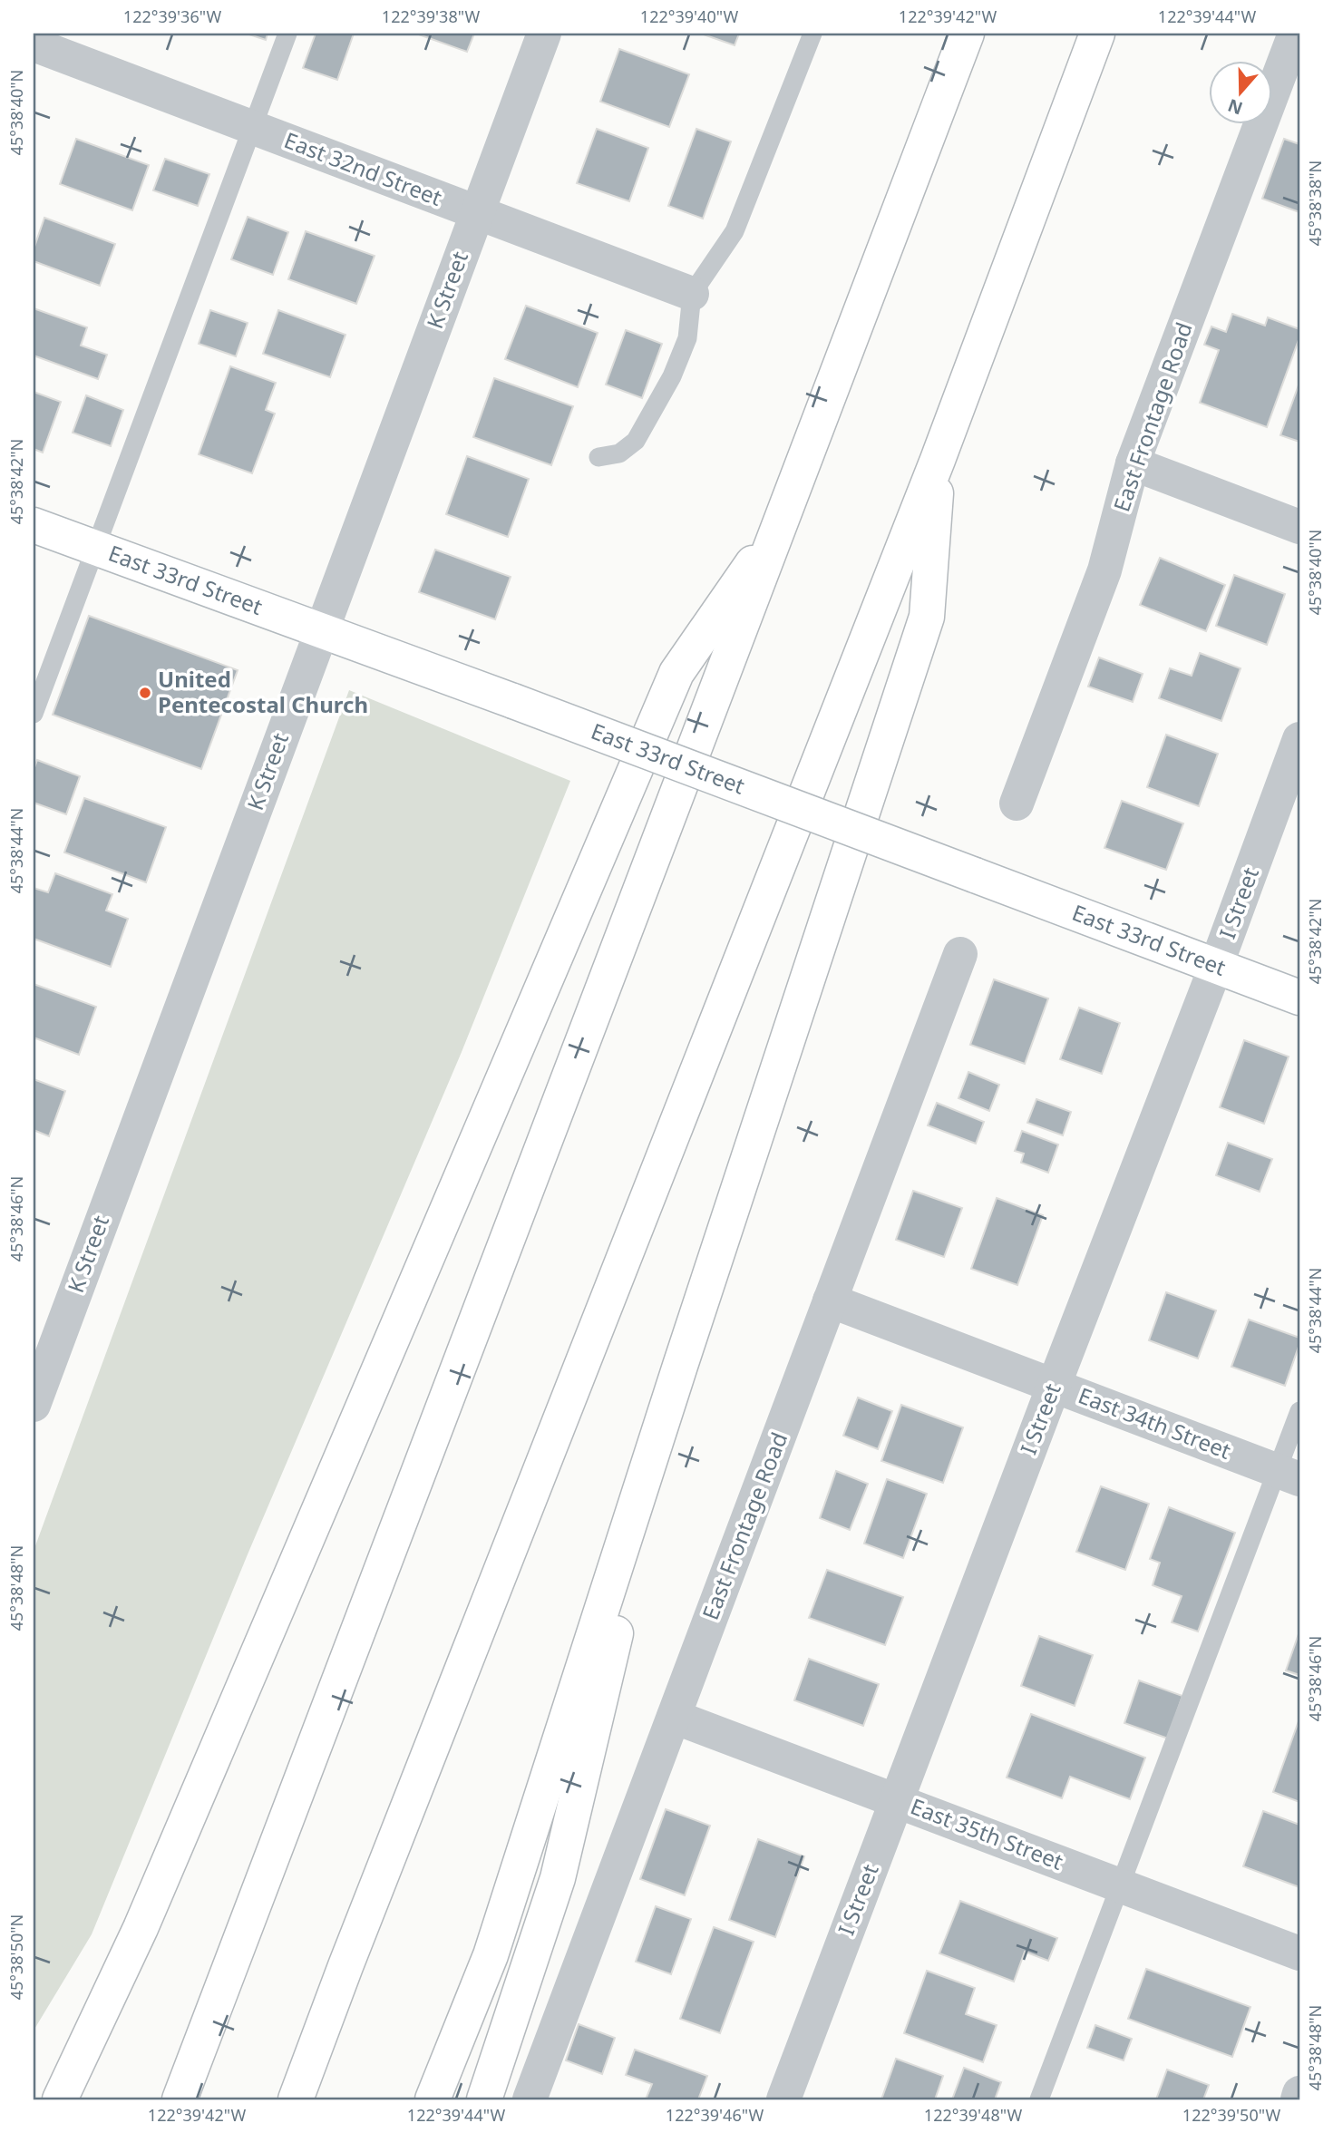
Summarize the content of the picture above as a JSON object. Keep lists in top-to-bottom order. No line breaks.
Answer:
{"streets":{"main road":["East 33rd Street"],"street":["East 32nd Street","K Street","East Frontage Road","I Street","East 34th Street","East 35th Street"]},"crossings":[["East 32nd Street","K Street"],["K Street","East 33rd Street"],["East Frontage Road","East 34th Street"],["East Frontage Road","East 35th Street"],["East 33rd Street","I Street"],["I Street","East 34th Street"],["I Street","East 35th Street"]],"places":["United Pentecostal Church"],"north":"bottom","coordinates":["122°39'36\"W","122°39'38\"W","122°39'40\"W","122°39'42\"W","122°39'44\"W","45°38'40\"N","45°38'38\"N","45°38'42\"N","45°38'44\"N","45°38'46\"N","45°38'48\"N","45°38'50\"N","122°39'46\"W","122°39'48\"W","122°39'50\"W"]}
